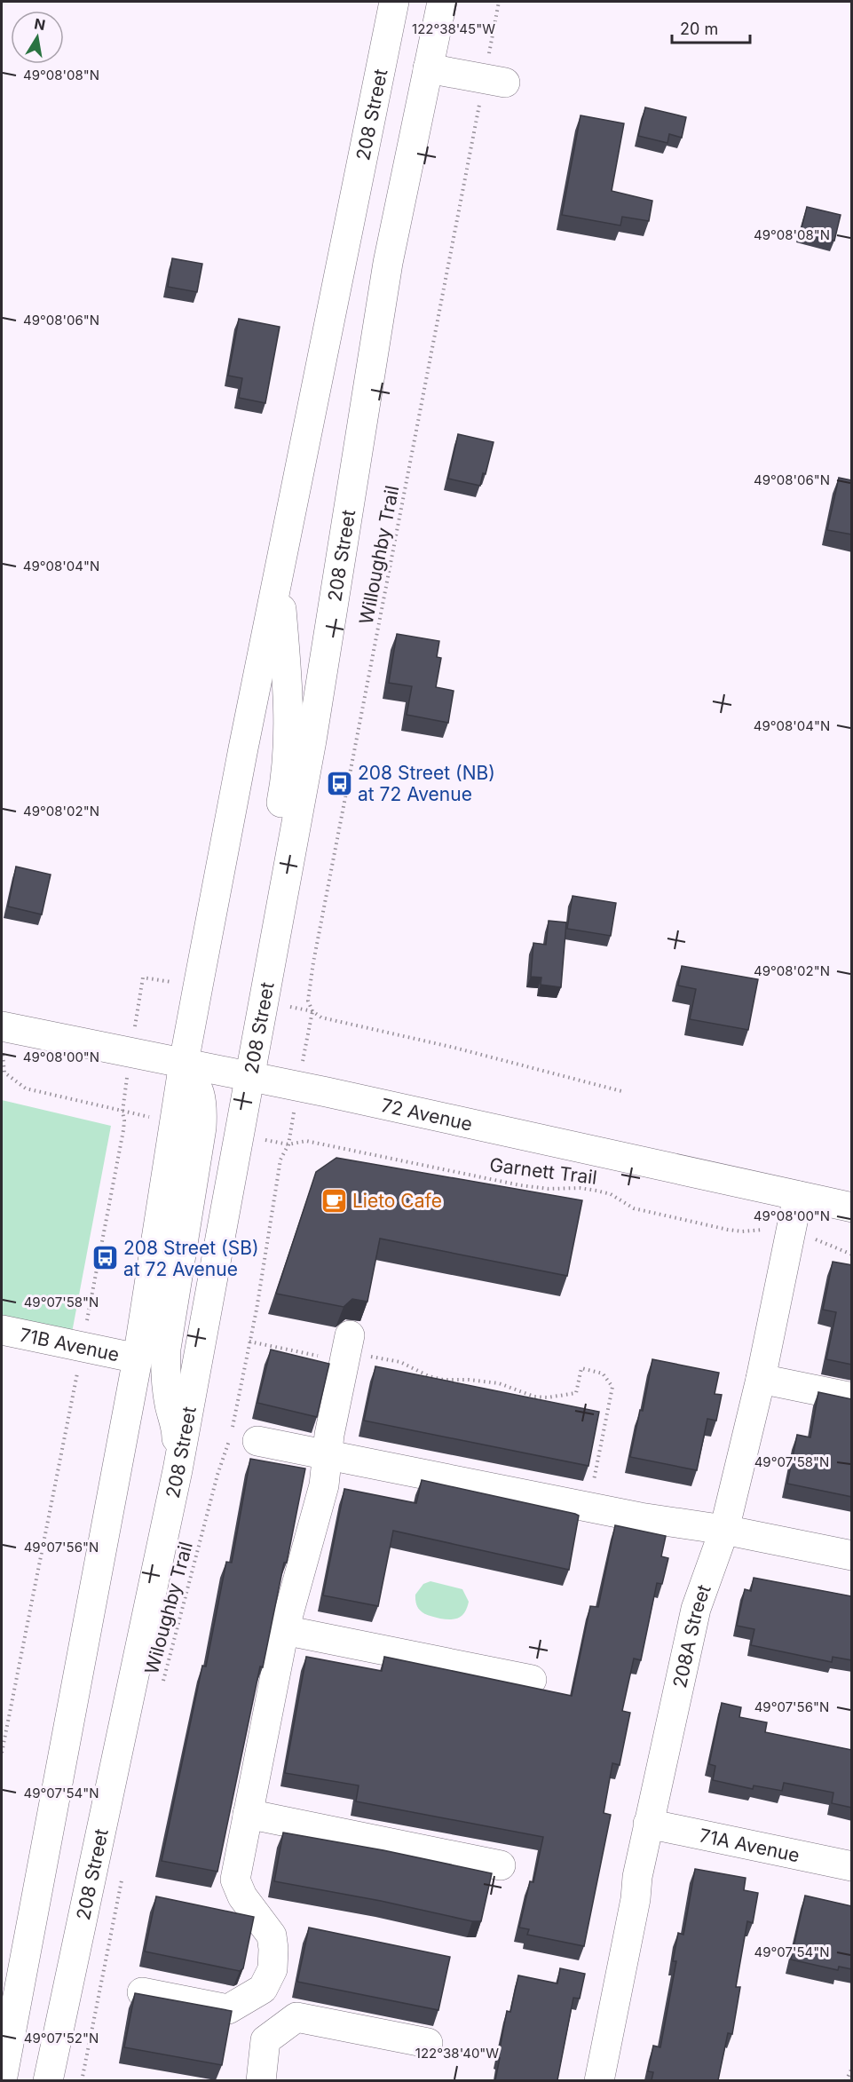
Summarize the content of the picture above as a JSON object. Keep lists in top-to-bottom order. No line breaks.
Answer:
{"streets":{"main road":["208 Street","72 Avenue","71B Avenue","208A Street","71A Avenue"],"path":["Willoughby Trail","Garnett Trail","Wiloughby Trail"]},"crossings":[["208 Street","72 Avenue"],["208 Street","71B Avenue"],["72 Avenue","208A Street"],["Garnett Trail","Wiloughby Trail"],["Garnett Trail","208A Street"],["208A Street","71A Avenue"]],"places":{"bus stop":["208 Street (NB) at 72 Avenue","208 Street (SB) at 72 Avenue"],"cafe":["Lieto Cafe"]},"scale_bar":"20 m","north":"top","coordinates":["122°38'45\"W","49°08'08\"N","49°08'06\"N","49°08'04\"N","49°08'02\"N","49°08'00\"N","49°07'58\"N","49°07'56\"N","49°07'54\"N","49°07'52\"N","122°38'40\"W"]}
